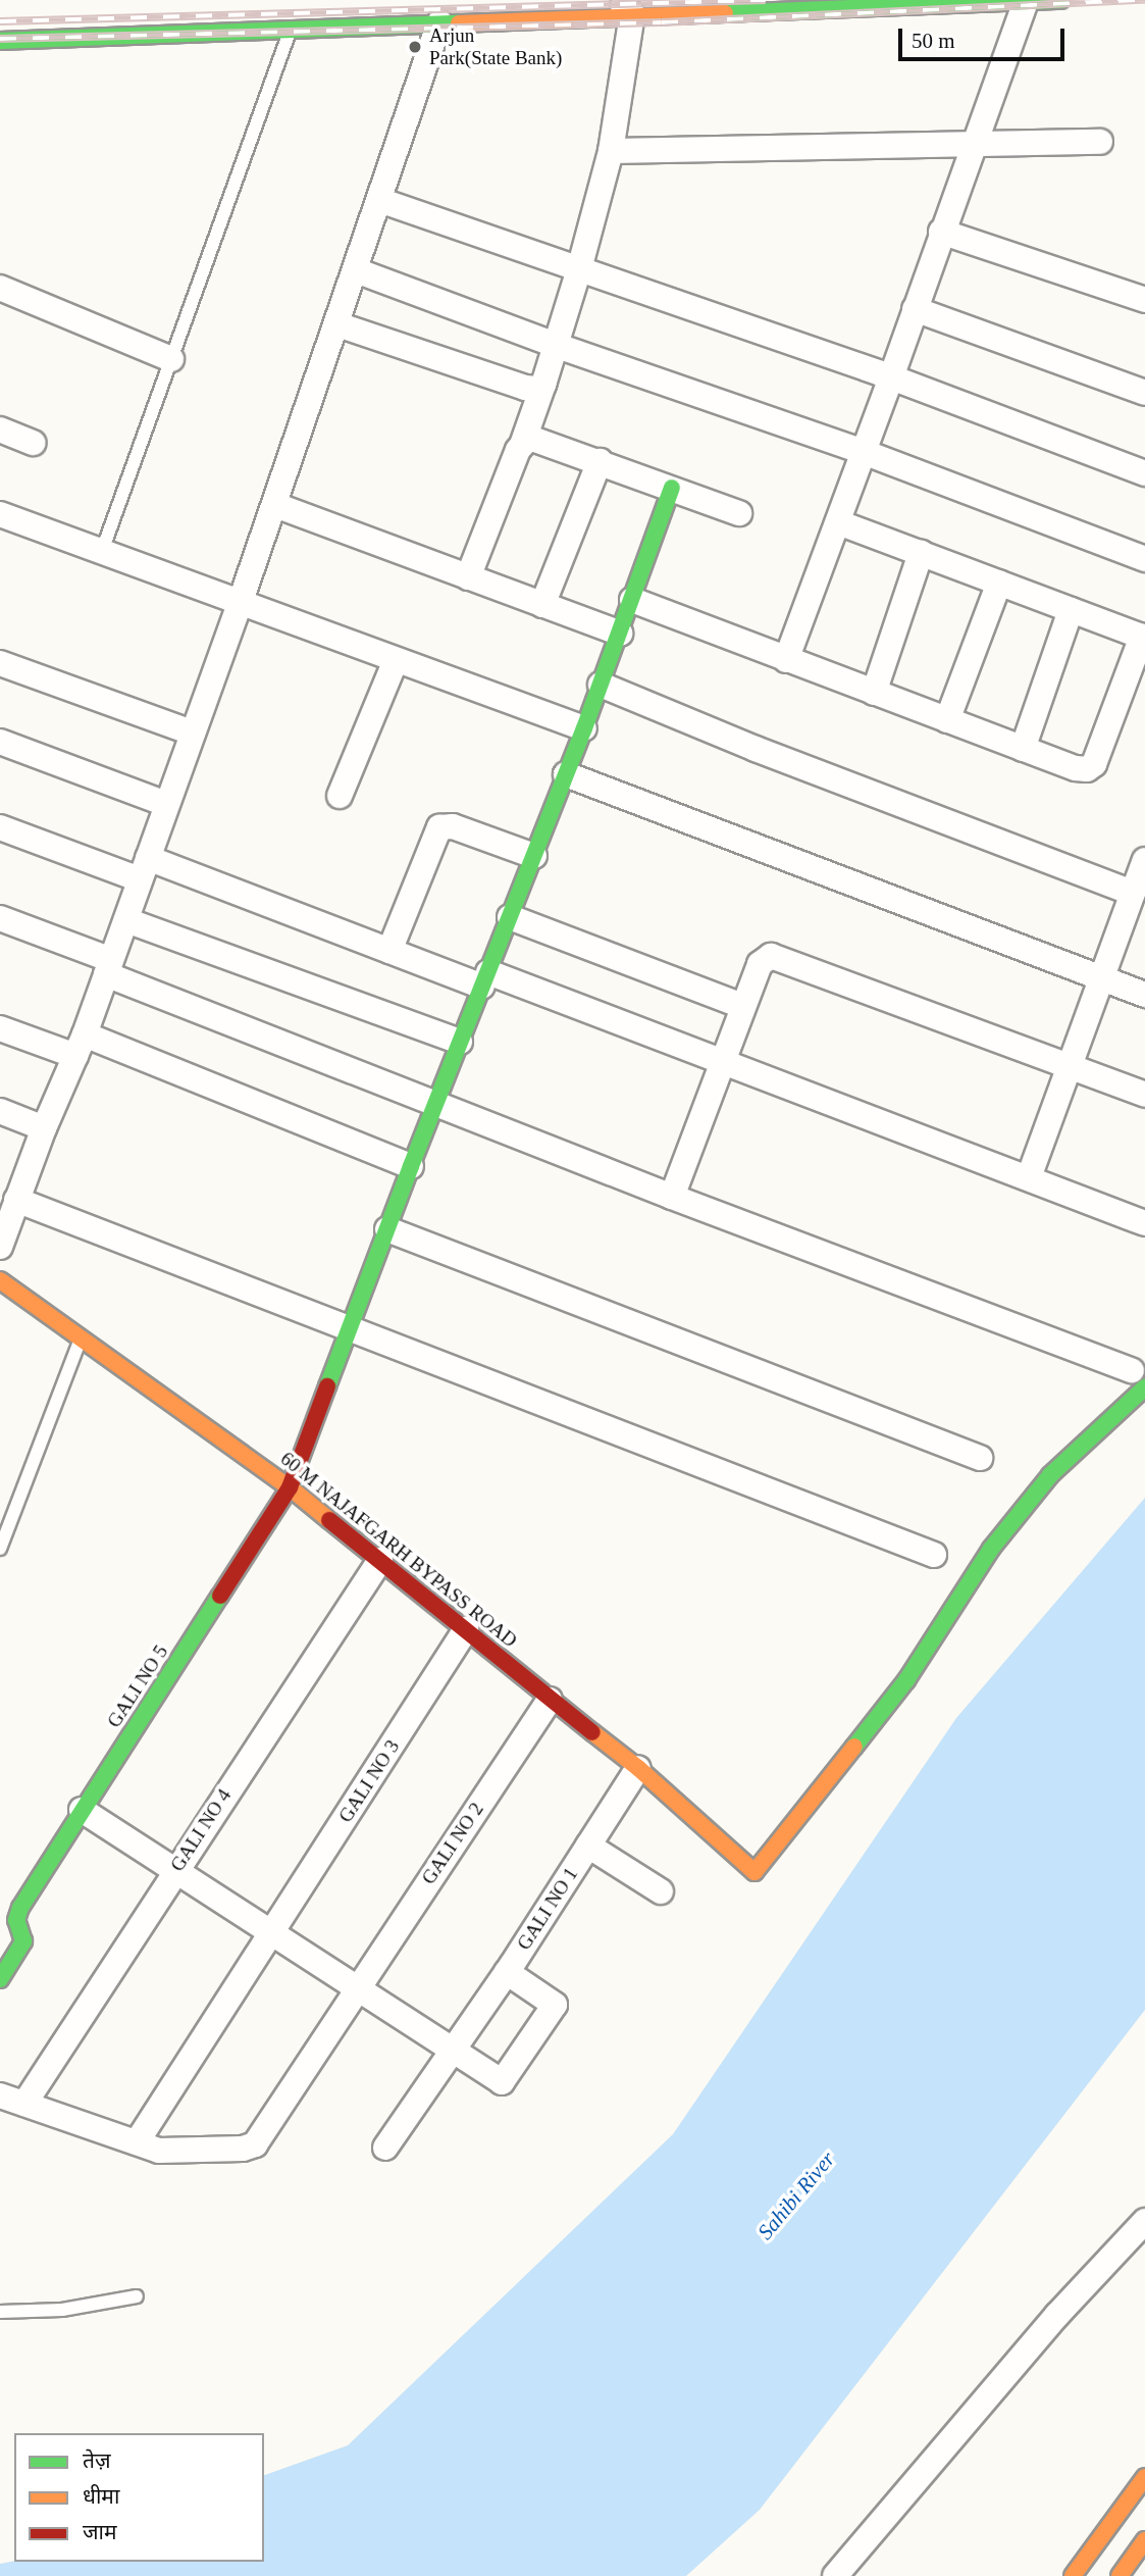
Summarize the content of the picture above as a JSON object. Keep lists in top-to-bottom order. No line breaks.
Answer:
{"streets":{"street":["60 M NAJAFGARH BYPASS ROAD","GALI NO 5","GALI NO 3","GALI NO 4","GALI NO 2","GALI NO 1"]},"crossings":[["60 M NAJAFGARH BYPASS ROAD","GALI NO 5"],["60 M NAJAFGARH BYPASS ROAD","GALI NO 3"],["60 M NAJAFGARH BYPASS ROAD","GALI NO 4"],["60 M NAJAFGARH BYPASS ROAD","GALI NO 2"],["60 M NAJAFGARH BYPASS ROAD","GALI NO 1"],["GALI NO 3","GALI NO 2"]],"water":["Sahibi River"],"places":["Arjun Park(State Bank)"],"legend":["तेज़","धीमा","जाम"],"scale_bar":"50 m"}
